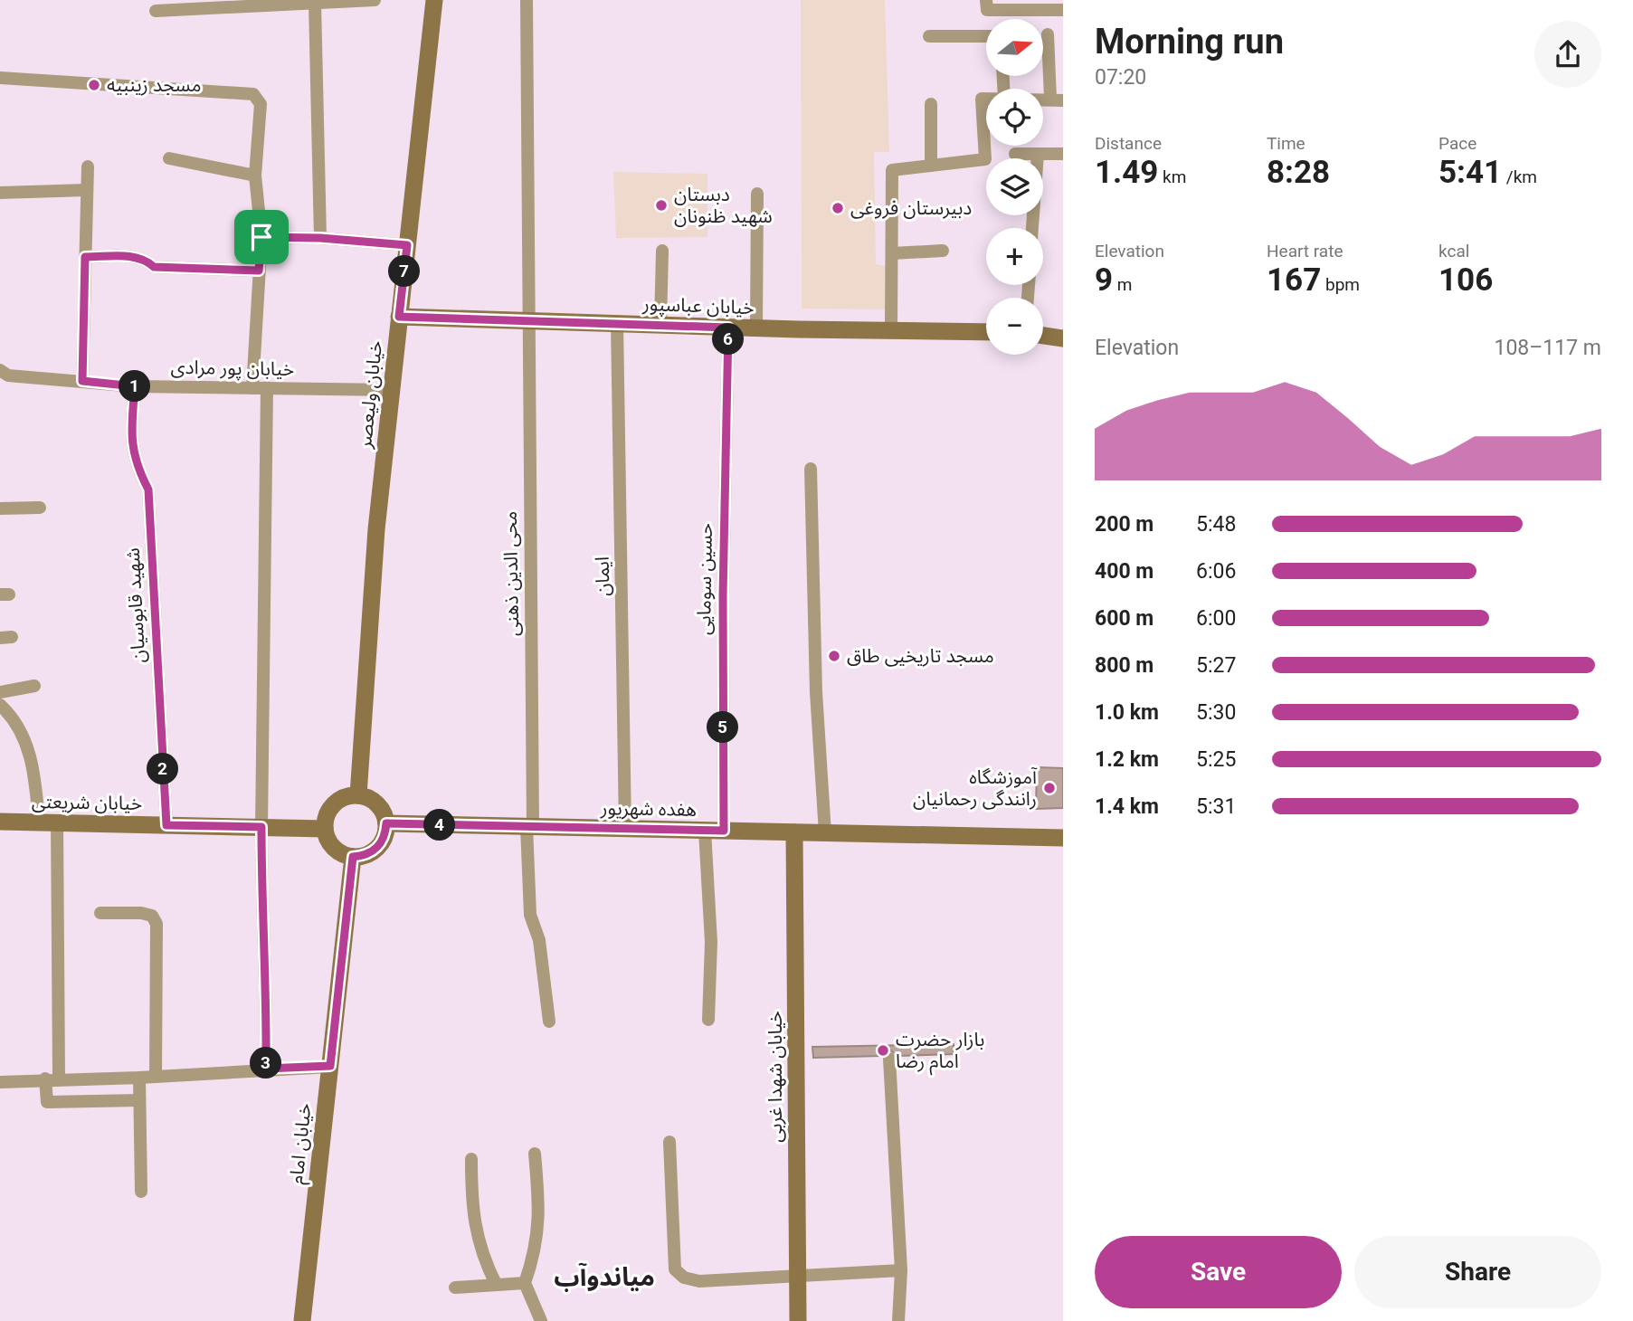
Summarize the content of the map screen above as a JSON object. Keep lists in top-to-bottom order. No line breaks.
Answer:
{"streets":{"main road":["خیابان عباسپور","خیابان ولیعصر","خیابان شریعتی","هفده شهریور","خیابان شهدا غربی","خیابان امام"],"street":["خیابان پور مرادی","محی الدین ذهنی","ایمان","حسین سومایی","شهید قابوسیان"]},"crossings":[["خیابان عباسپور","خیابان ولیعصر"],["خیابان عباسپور","محی الدین ذهنی"],["خیابان عباسپور","ایمان"],["خیابان عباسپور","حسین سومایی"],["خیابان پور مرادی","خیابان ولیعصر"],["خیابان پور مرادی","شهید قابوسیان"],["خیابان ولیعصر","خیابان شریعتی"],["خیابان ولیعصر","هفده شهریور"],["خیابان ولیعصر","خیابان امام"],["محی الدین ذهنی","هفده شهریور"],["ایمان","هفده شهریور"],["حسین سومایی","هفده شهریور"],["شهید قابوسیان","خیابان شریعتی"],["خیابان شریعتی","هفده شهریور"],["خیابان شریعتی","خیابان امام"],["هفده شهریور","خیابان شهدا غربی"],["هفده شهریور","خیابان امام"]],"districts":["میاندوآب"],"places":["مسجد زینبیه","دبستان شهید ظنونان","دبیرستان فروغی","مسجد تاریخیی طاق","آموزشگاه رانندگی رحمانیان","بازار حضرت امام رضا"],"north":"right","page":{"heading":["Morning run","07:20"],"map_buttons":["+","−"],"stats":[["Distance","1.49 km"],["Time","8:28"],["Pace","5:41 /km"],["Elevation","9 m"],["Heart rate","167 bpm"],["kcal","106"]],"pins":["7","6","1","5","2","4","3"],"chart":["Elevation","108–117 m"],"list":[{"name":"200 m","note":"5:48"},{"name":"400 m","note":"6:06"},{"name":"600 m","note":"6:00"},{"name":"800 m","note":"5:27"},{"name":"1.0 km","note":"5:30"},{"name":"1.2 km","note":"5:25"},{"name":"1.4 km","note":"5:31"}],"buttons":["Save","Share"]}}
